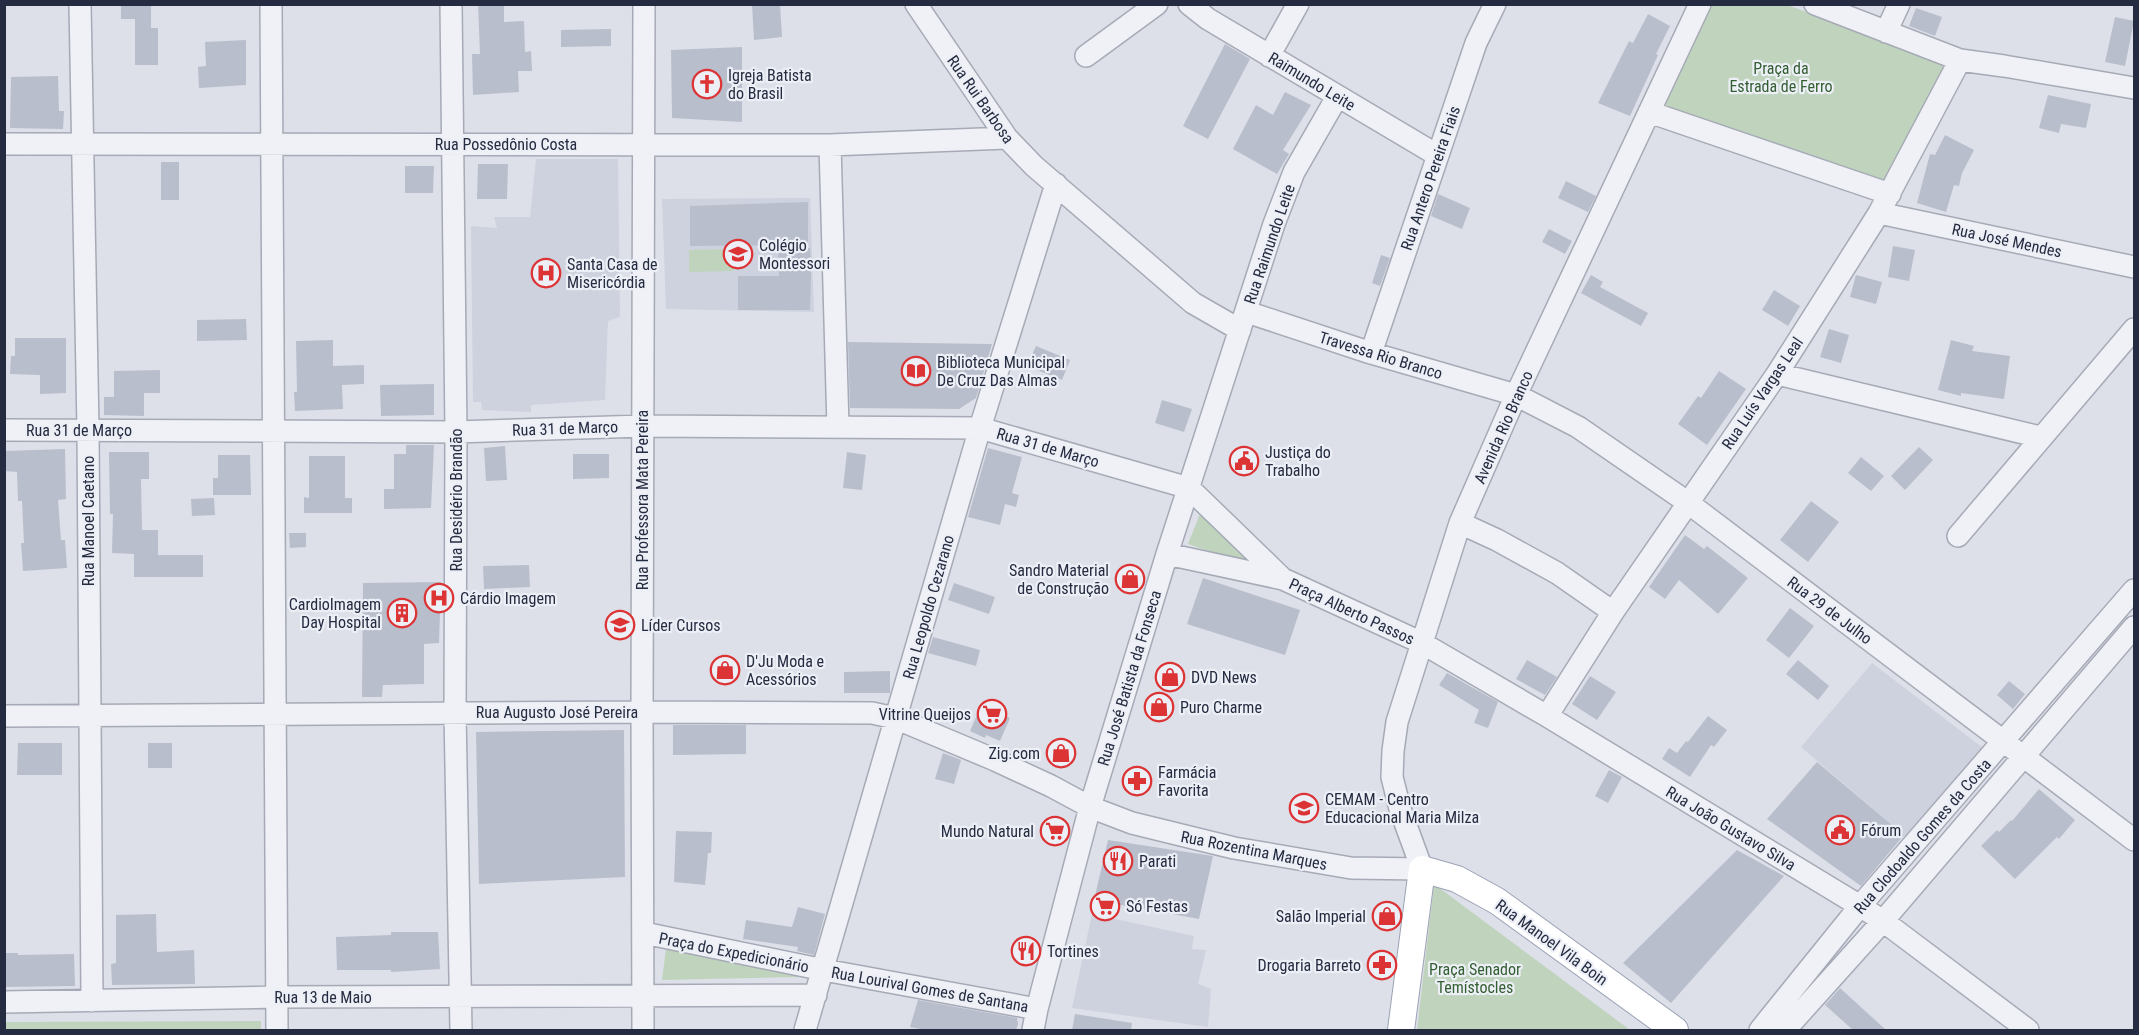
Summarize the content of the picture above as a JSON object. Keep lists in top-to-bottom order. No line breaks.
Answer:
{"streets":{"main road":["Rua Manoel Vila Boin"],"street":["Raimundo Leite","Rua Rui Barbosa","Rua Possedônio Costa","Rua Antero Pereira Fiais","Rua José Mendes","Rua Raimundo Leite","Travessa Rio Branco","Rua Luís Vargas Leal","Avenida Rio Branco","Rua 31 de Março","Rua Desidério Brandão","Rua Professora Mata Pereira","Rua Manoel Caetano","Rua Leopoldo Cezarano","Rua 29 de Julho","Praça Alberto Passos","Rua José Batista da Fonseca","Rua Augusto José Pereira","Rua João Gustavo Silva","Rua Clodoaldo Gomes da Costa","Rua Rozentina Marques","Praça do Expedicionário","Rua Lourival Gomes de Santana","Rua 13 de Maio"]},"crossings":[["Raimundo Leite","Rua Antero Pereira Fiais"],["Raimundo Leite","Rua Raimundo Leite"],["Rua Rui Barbosa","Rua Possedônio Costa"],["Rua Rui Barbosa","Rua Raimundo Leite"],["Rua Rui Barbosa","Travessa Rio Branco"],["Rua Rui Barbosa","Rua Leopoldo Cezarano"],["Rua Rui Barbosa","Rua José Batista da Fonseca"],["Rua Possedônio Costa","Rua Desidério Brandão"],["Rua Possedônio Costa","Rua Professora Mata Pereira"],["Rua Possedônio Costa","Rua Manoel Caetano"],["Rua Antero Pereira Fiais","Travessa Rio Branco"],["Rua José Mendes","Rua Luís Vargas Leal"],["Rua Raimundo Leite","Travessa Rio Branco"],["Rua Raimundo Leite","Rua José Batista da Fonseca"],["Travessa Rio Branco","Avenida Rio Branco"],["Travessa Rio Branco","Rua 29 de Julho"],["Travessa Rio Branco","Rua José Batista da Fonseca"],["Rua Luís Vargas Leal","Rua 29 de Julho"],["Rua Luís Vargas Leal","Rua João Gustavo Silva"],["Avenida Rio Branco","Rua 29 de Julho"],["Avenida Rio Branco","Praça Alberto Passos"],["Avenida Rio Branco","Rua João Gustavo Silva"],["Avenida Rio Branco","Rua Rozentina Marques"],["Avenida Rio Branco","Rua Manoel Vila Boin"],["Rua 31 de Março","Rua Desidério Brandão"],["Rua 31 de Março","Rua Professora Mata Pereira"],["Rua 31 de Março","Rua Manoel Caetano"],["Rua 31 de Março","Rua Leopoldo Cezarano"],["Rua 31 de Março","Praça Alberto Passos"],["Rua 31 de Março","Rua José Batista da Fonseca"],["Rua Desidério Brandão","Rua Augusto José Pereira"],["Rua Desidério Brandão","Rua 13 de Maio"],["Rua Professora Mata Pereira","Rua Augusto José Pereira"],["Rua Professora Mata Pereira","Praça do Expedicionário"],["Rua Professora Mata Pereira","Rua 13 de Maio"],["Rua Manoel Caetano","Rua Augusto José Pereira"],["Rua Manoel Caetano","Rua 13 de Maio"],["Rua Leopoldo Cezarano","Rua Augusto José Pereira"],["Rua Leopoldo Cezarano","Praça do Expedicionário"],["Rua Leopoldo Cezarano","Rua Lourival Gomes de Santana"],["Rua 29 de Julho","Rua Clodoaldo Gomes da Costa"],["Praça Alberto Passos","Rua José Batista da Fonseca"],["Praça Alberto Passos","Rua João Gustavo Silva"],["Rua José Batista da Fonseca","Rua Augusto José Pereira"],["Rua José Batista da Fonseca","Rua Rozentina Marques"],["Rua José Batista da Fonseca","Rua Lourival Gomes de Santana"],["Rua Augusto José Pereira","Rua Rozentina Marques"],["Rua João Gustavo Silva","Rua Clodoaldo Gomes da Costa"],["Rua Rozentina Marques","Rua Manoel Vila Boin"],["Praça do Expedicionário","Rua Lourival Gomes de Santana"],["Praça do Expedicionário","Rua 13 de Maio"]],"parks":["Praça da Estrada de Ferro","Praça Senador Temístocles"],"places":{"church":["Igreja Batista do Brasil"],"school or university":["Colégio Montessori","Líder Cursos","CEMAM - Centro Educacional Maria Milza"],"hospital":["Santa Casa de Misericórdia","Cárdio Imagem"],"library":["Biblioteca Municipal De Cruz Das Almas"],"public building":["Justiça do Trabalho","Fórum"],"shop":["Sandro Material de Construção","D'Ju Moda e Acessórios","DVD News","Puro Charme","Zig.com","Salão Imperial"],"building":["CardioImagem Day Hospital"],"supermarket":["Vitrine Queijos","Mundo Natural","Só Festas"],"pharmacy":["Farmácia Favorita","Drogaria Barreto"],"restaurant":["Parati","Tortines"]}}
